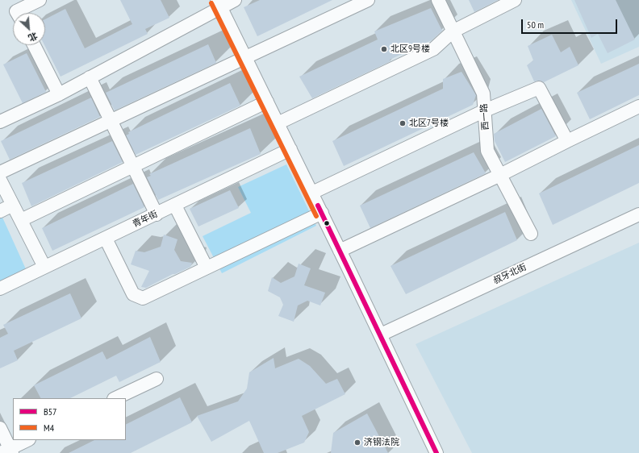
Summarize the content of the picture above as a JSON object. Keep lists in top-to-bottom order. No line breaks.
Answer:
{"streets":{"street":["西一路","青年街","叔牙北街"]},"places":["北区9号楼","北区7号楼","济钢法院"],"lines":["transit line M4","transit line B57"],"legend":["B57","M4"],"scale_bar":"50 m","north":"bottom right"}
